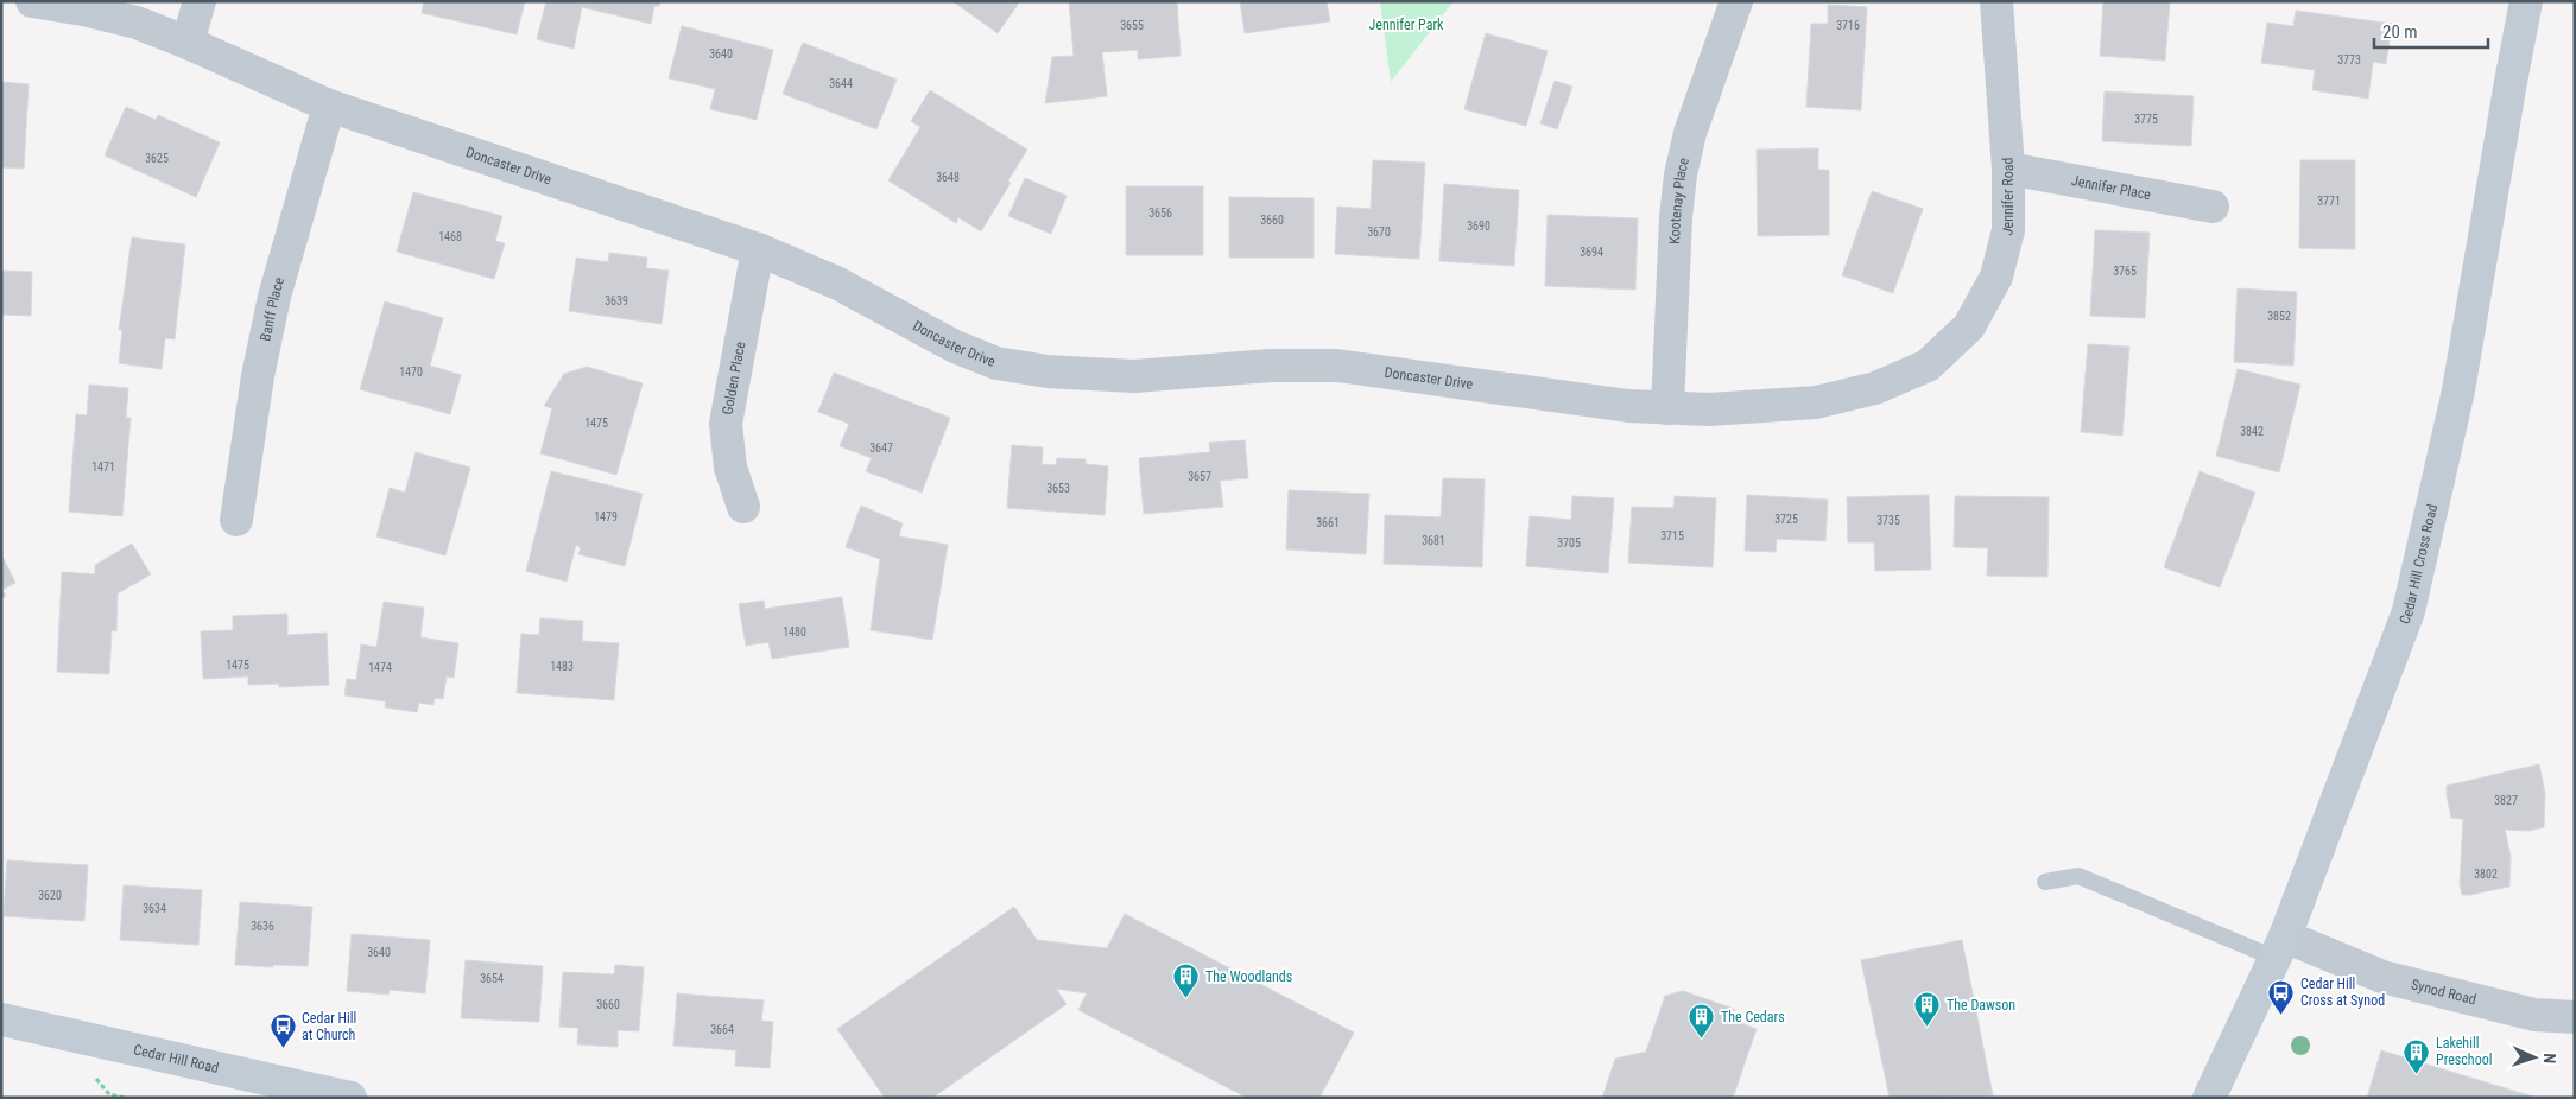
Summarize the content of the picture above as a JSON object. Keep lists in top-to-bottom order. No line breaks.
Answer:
{"streets":{"main road":["Cedar Hill Cross Road","Cedar Hill Road"],"street":["Doncaster Drive","Jennifer Place","Jennifer Road","Kootenay Place","Banff Place","Golden Place","Synod Road"]},"crossings":[["Doncaster Drive","Jennifer Road"],["Doncaster Drive","Kootenay Place"],["Doncaster Drive","Banff Place"],["Doncaster Drive","Golden Place"],["Jennifer Place","Jennifer Road"],["Cedar Hill Cross Road","Synod Road"]],"parks":["Jennifer Park"],"places":{"building":["The Woodlands","The Dawson","The Cedars","Lakehill Preschool"],"bus stop":["Cedar Hill Cross at Synod","Cedar Hill at Church"]},"house_numbers":["3655","3716","3640","3773","3644","3775","3625","3648","3771","3656","3660","3690","3670","1468","3694","3765","3639","3852","1470","1475","3842","3647","1471","3657","3653","1479","3725","3735","3661","3715","3681","3705","1480","1475","1483","1474","3827","3802","3620","3634","3636","3640","3654","3660","3664"],"scale_bar":"20 m","north":"right"}
